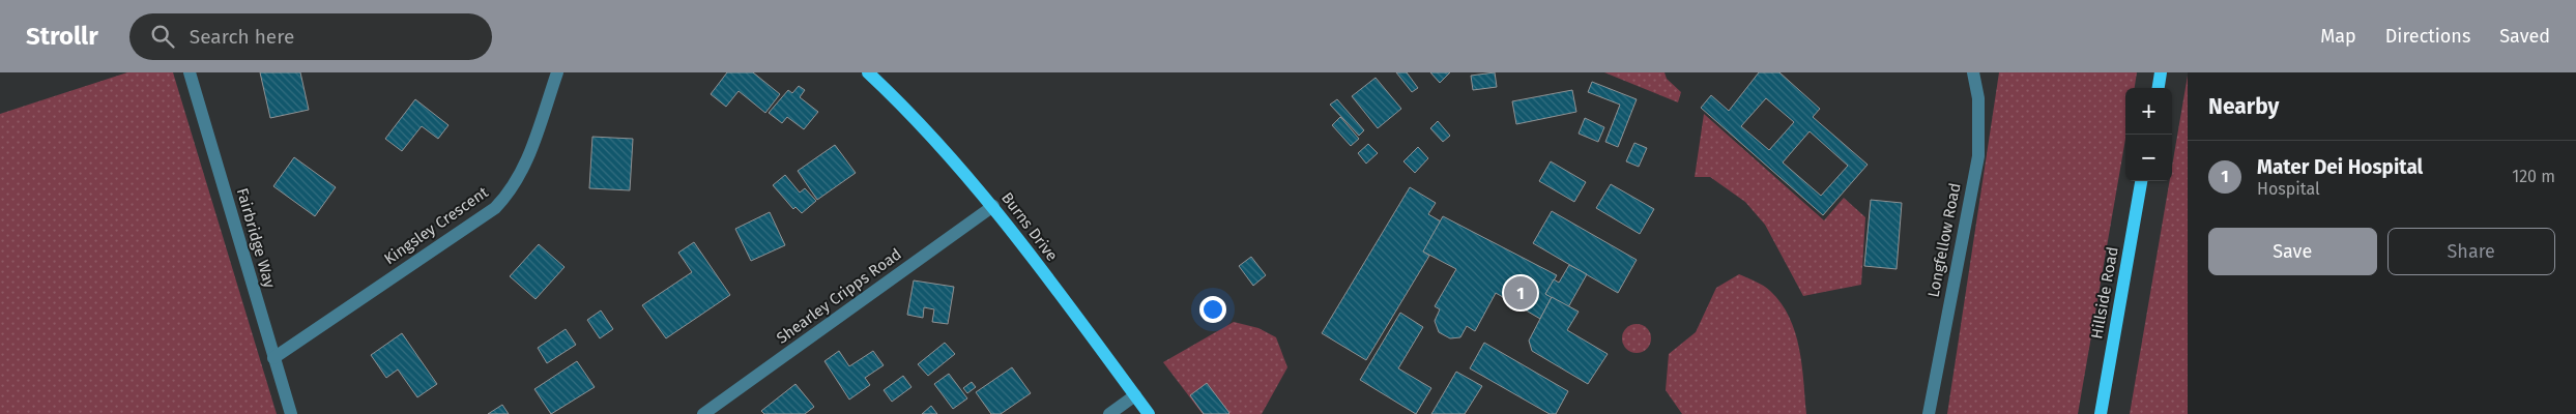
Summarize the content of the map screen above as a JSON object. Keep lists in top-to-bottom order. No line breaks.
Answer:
{"streets":{"main road":["Burns Drive","Hillside Road"],"street":["Kingsley Crescent","Fairbridge Way","Longfellow Road","Shearley Cripps Road"]},"crossings":[["Kingsley Crescent","Fairbridge Way"],["Burns Drive","Shearley Cripps Road"]],"page":{"header":"Strollr","search":"Search here","nav":["Map","Directions","Saved"],"heading":"Nearby","map_buttons":["+","−"],"list":[{"mark":"1","name":"Mater Dei Hospital","note":"Hospital","value":"120 m"}],"buttons":["Save","Share"],"pins":"1"}}
